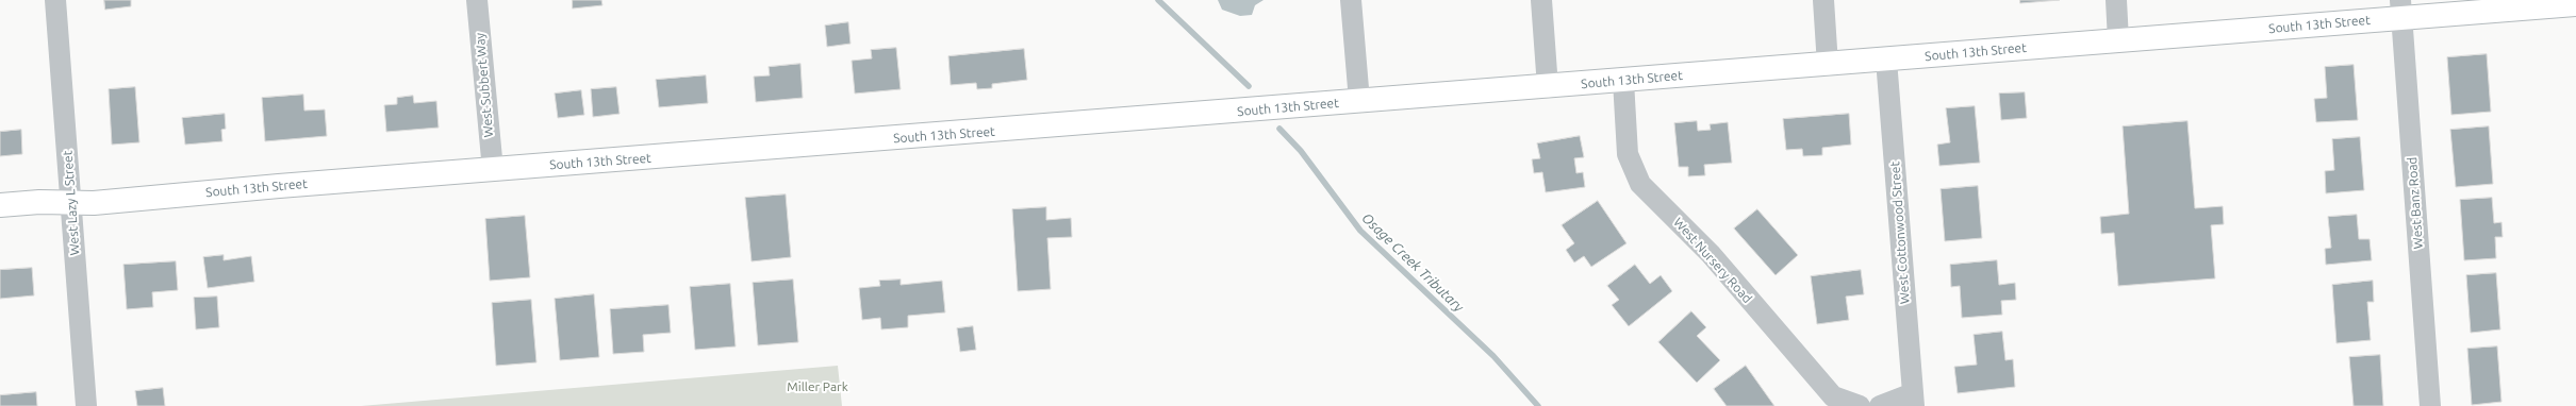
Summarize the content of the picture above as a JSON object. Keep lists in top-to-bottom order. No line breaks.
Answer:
{"streets":{"street":["South 13th Street","West Subbert Way","West Lazy L Street","West Banz Road","West Cottonwood Street","West Nursery Road"]},"crossings":[["South 13th Street","West Subbert Way"],["South 13th Street","West Lazy L Street"],["South 13th Street","West Banz Road"],["South 13th Street","West Cottonwood Street"],["South 13th Street","West Nursery Road"]],"water":["Osage Creek Tributary"],"parks":["Miller Park"]}
